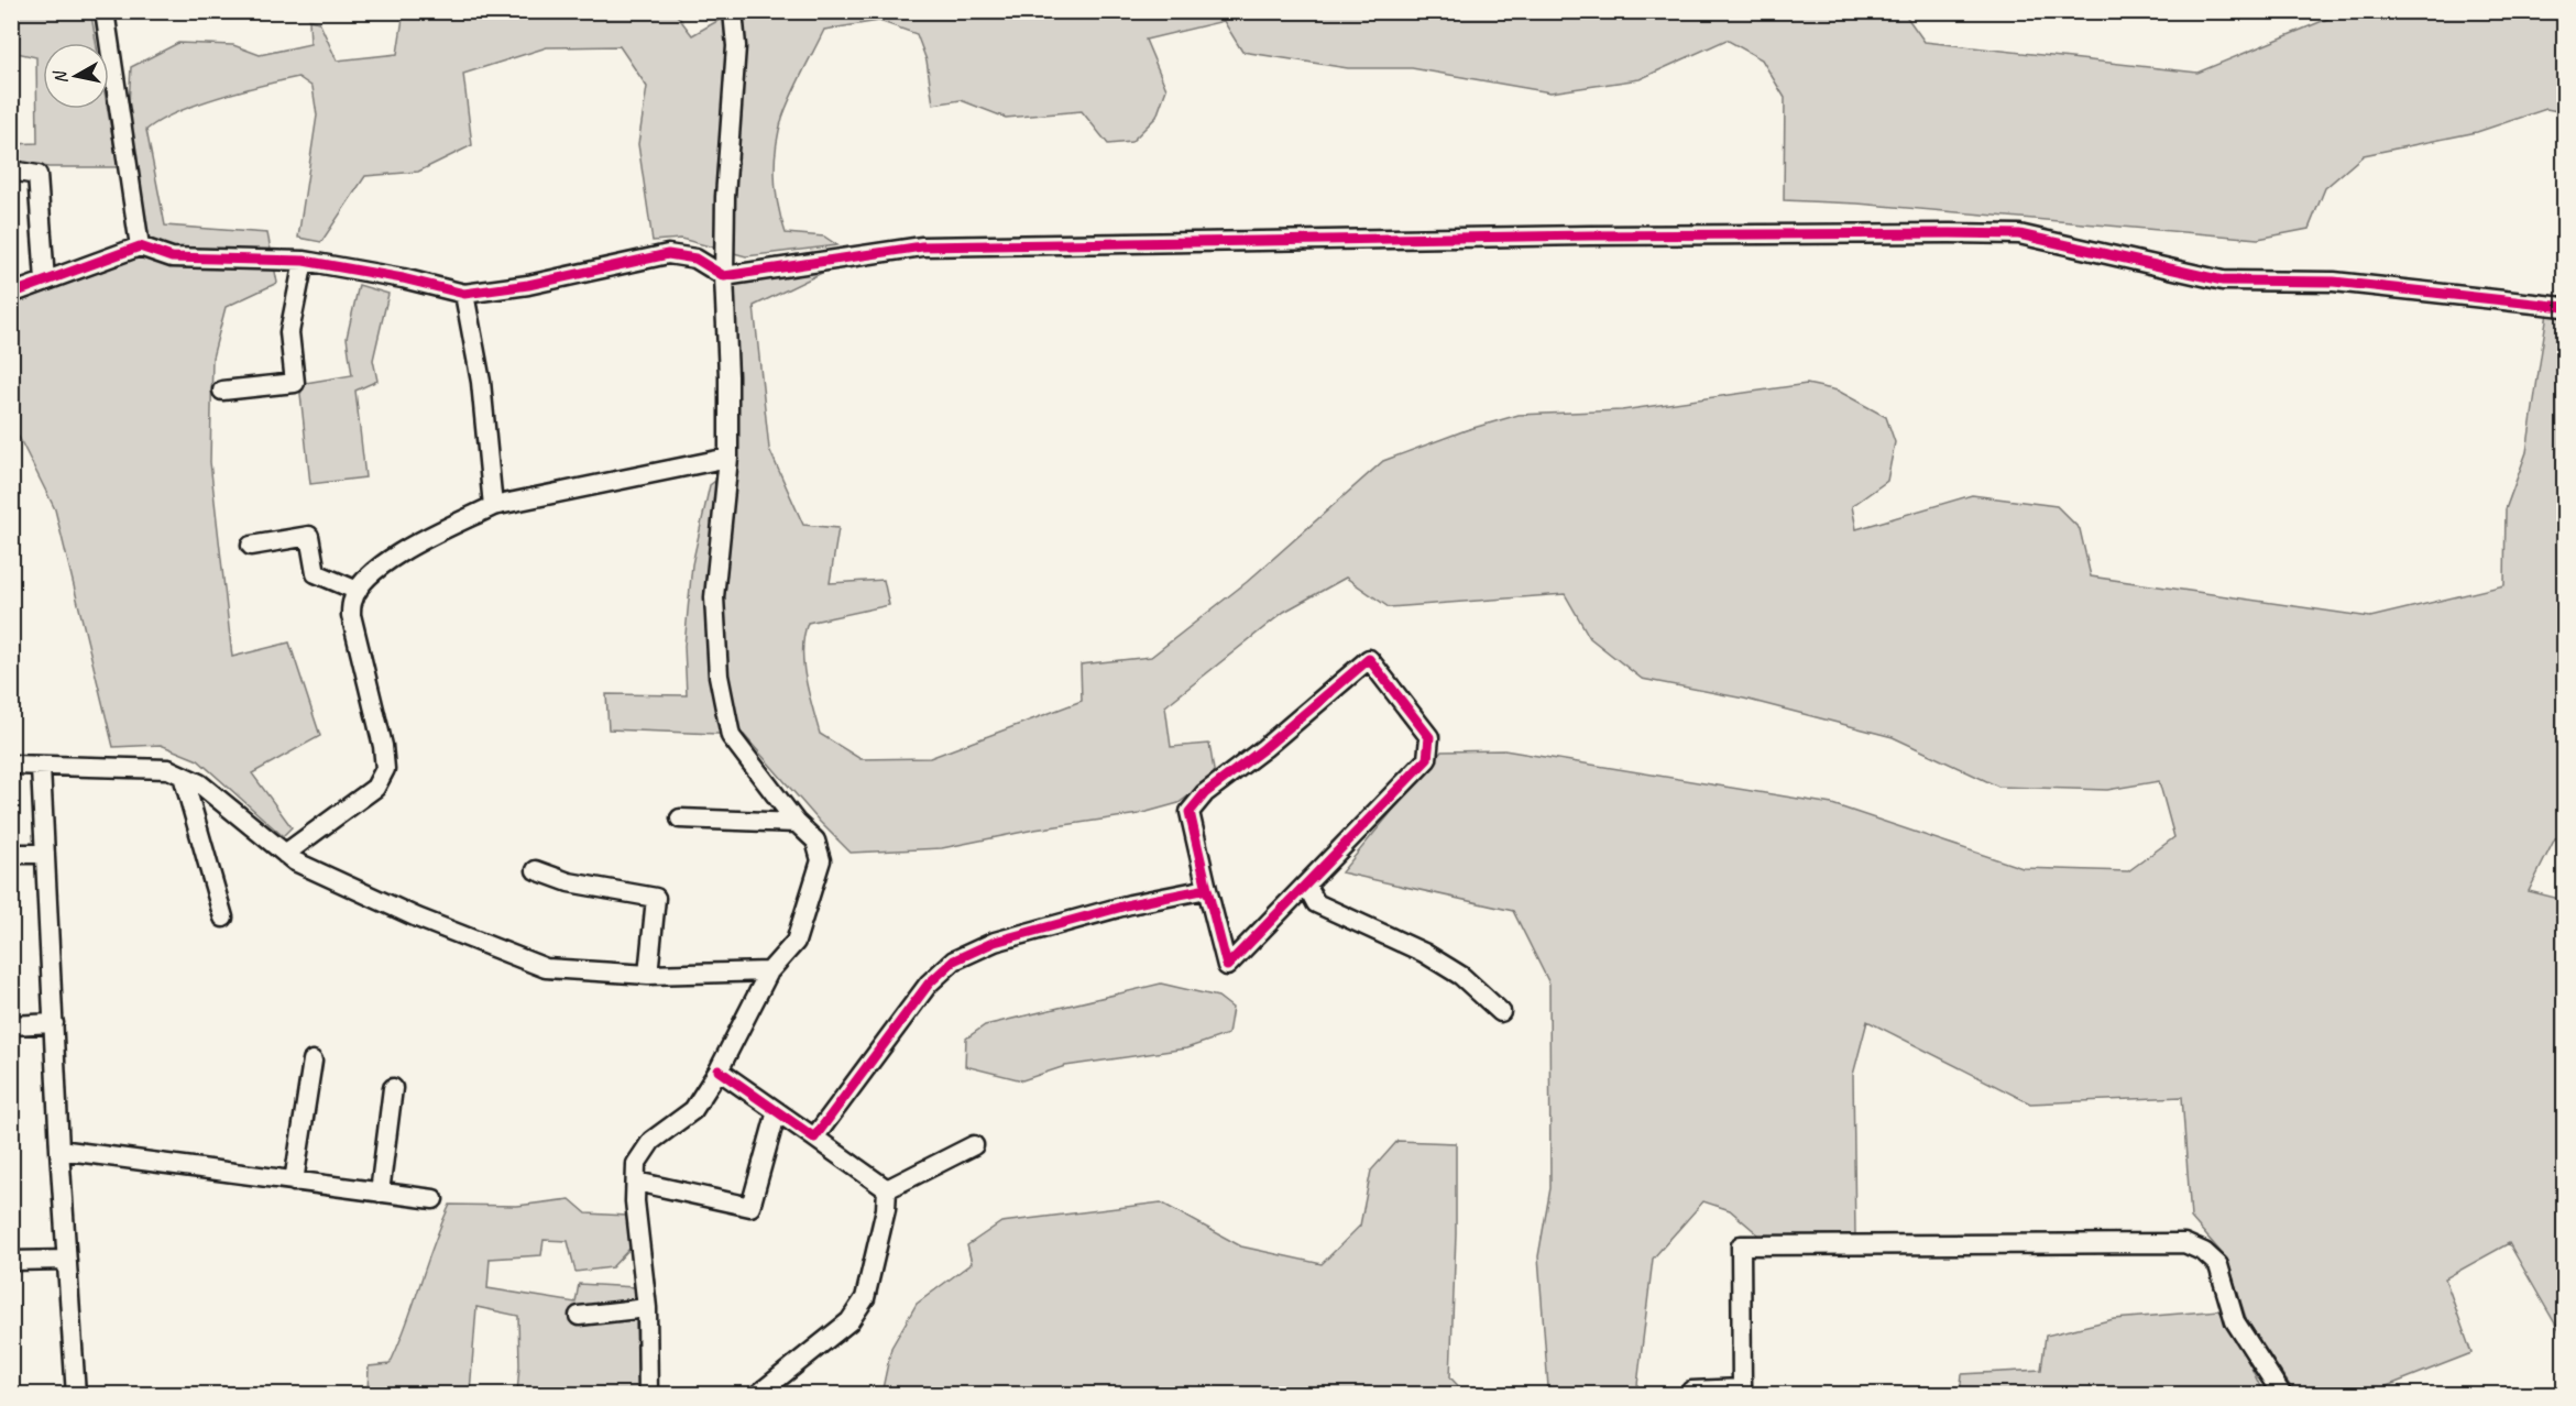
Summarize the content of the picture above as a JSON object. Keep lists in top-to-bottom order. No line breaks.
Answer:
{"north":"left"}
